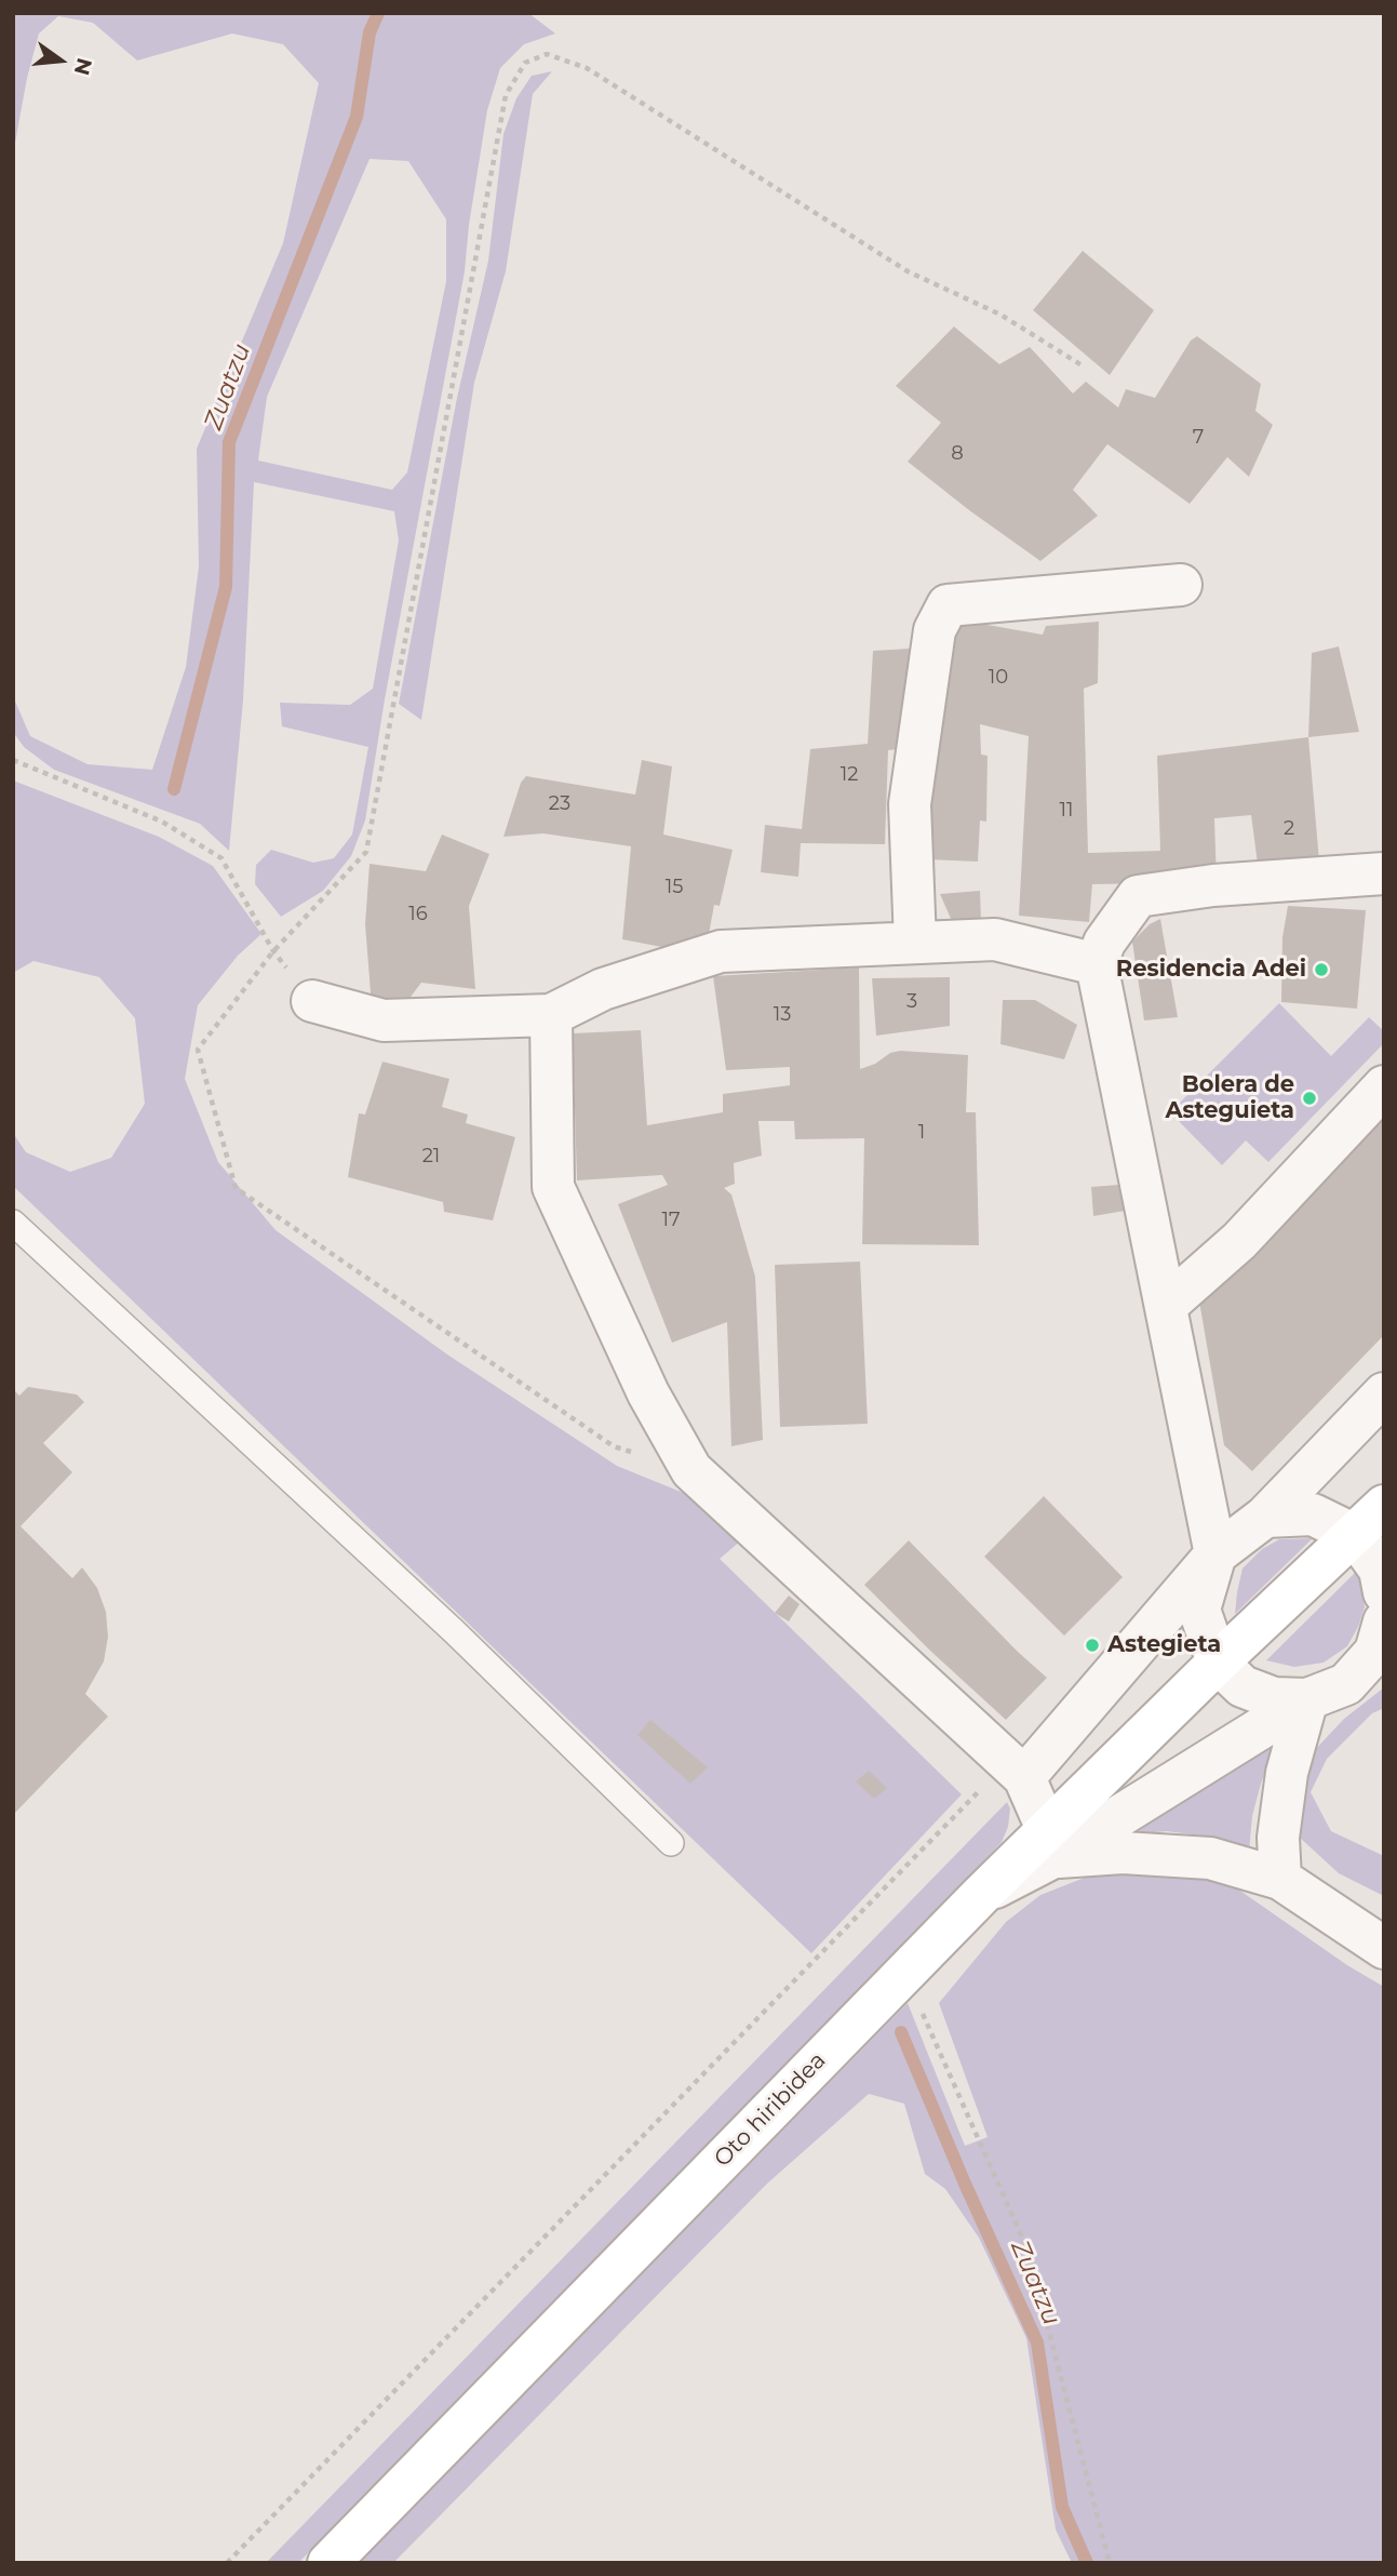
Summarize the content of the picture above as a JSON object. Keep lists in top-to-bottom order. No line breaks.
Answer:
{"streets":{"street":["Oto hiribidea"]},"water":["Zuatzu"],"places":["Residencia Adei","Bolera de Asteguieta","Astegieta"],"house_numbers":["7","8","10","12","23","11","2","15","16","3","13","1","21","17"],"north":"right"}
